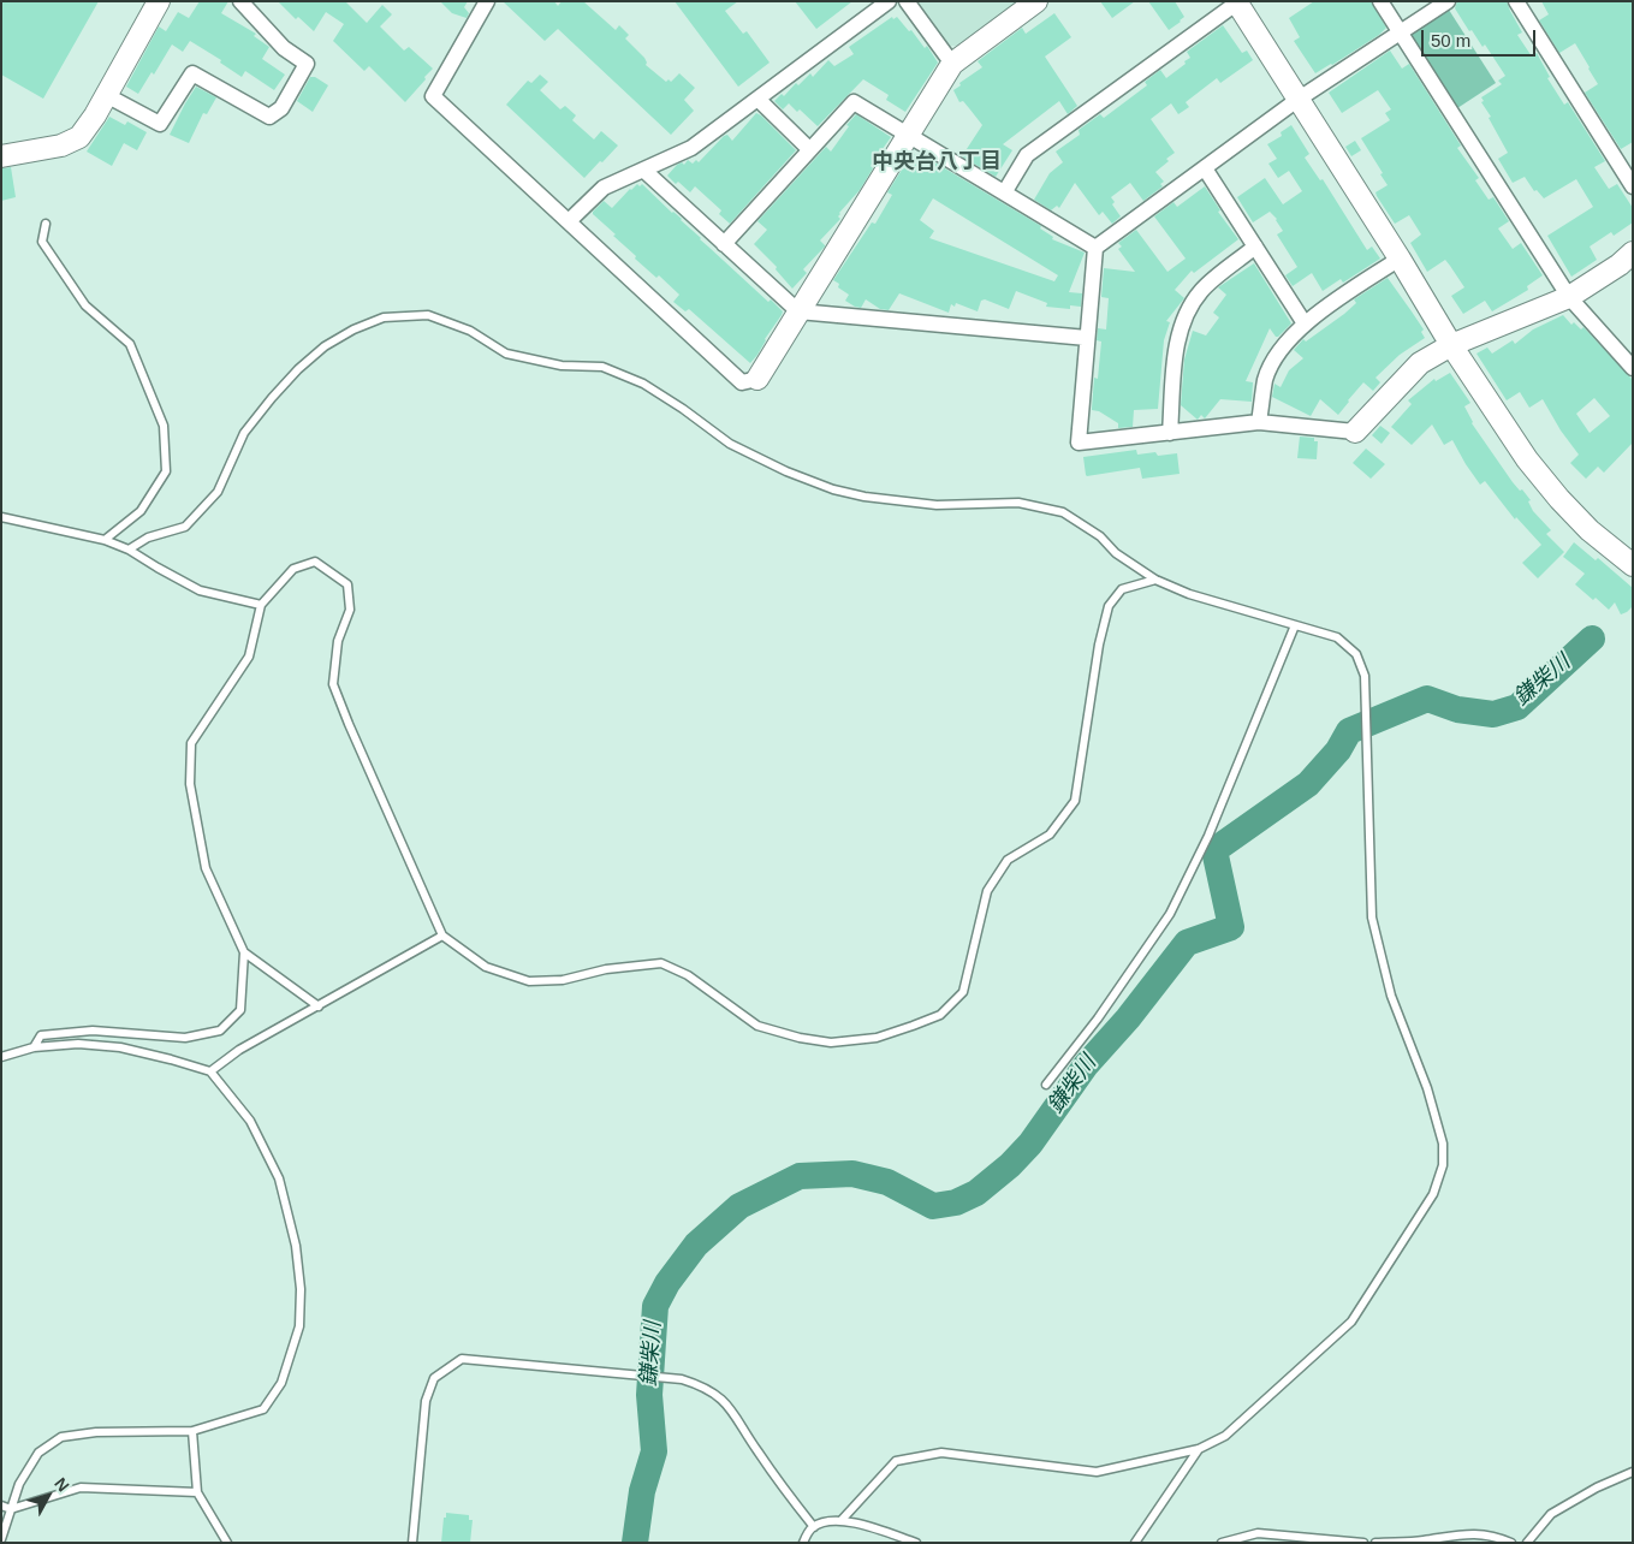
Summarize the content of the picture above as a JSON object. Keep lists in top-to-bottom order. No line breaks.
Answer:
{"districts":["中央台八丁目"],"water":["鎌柴川"],"scale_bar":"50 m","north":"top right"}
